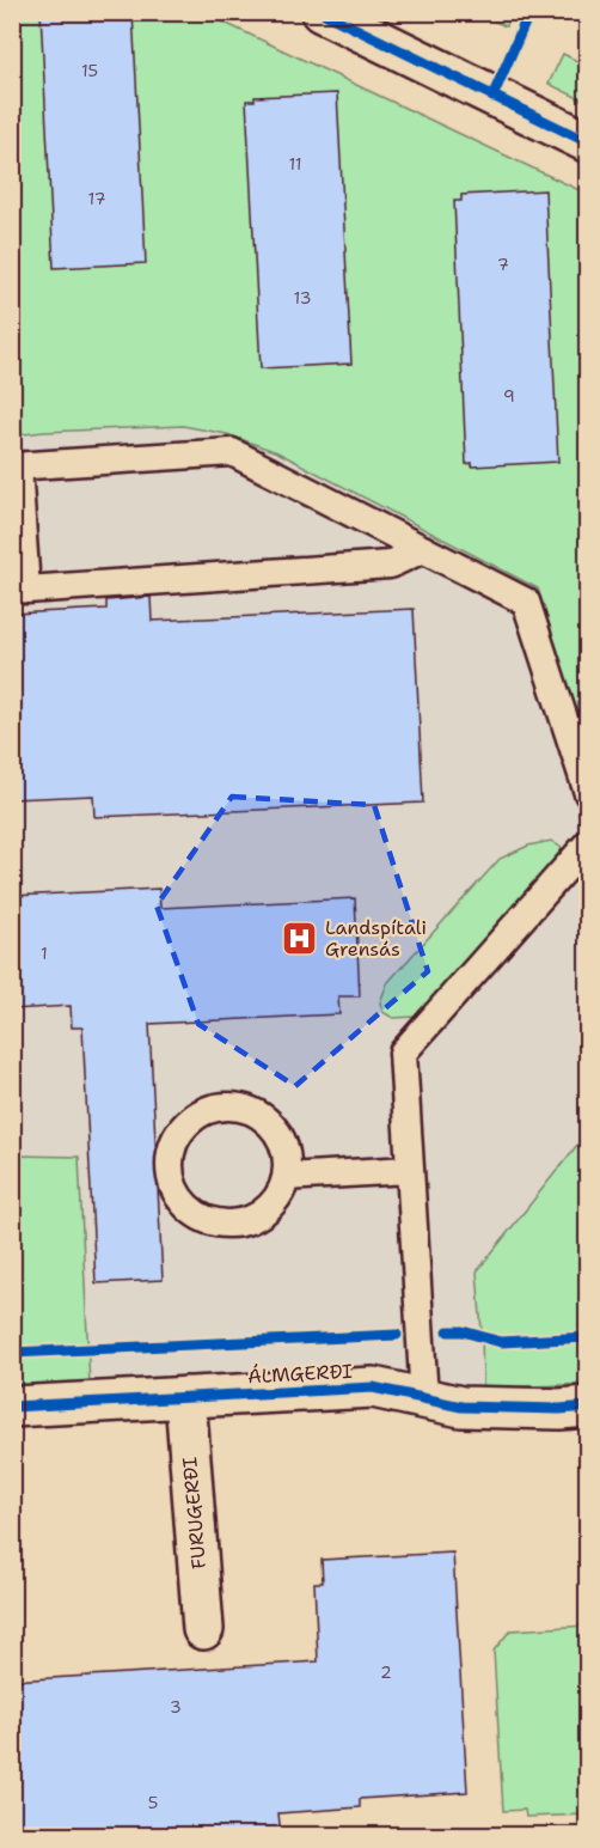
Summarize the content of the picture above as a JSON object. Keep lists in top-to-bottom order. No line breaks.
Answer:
{"streets":{"street":["ÁLMGERÐI","FURUGERÐI"]},"crossings":[["ÁLMGERÐI","FURUGERÐI"]],"places":{"hospital":["Landspítali Grensás"]},"house_numbers":["15","11","17","7","13","9","1","2","3","5"]}
